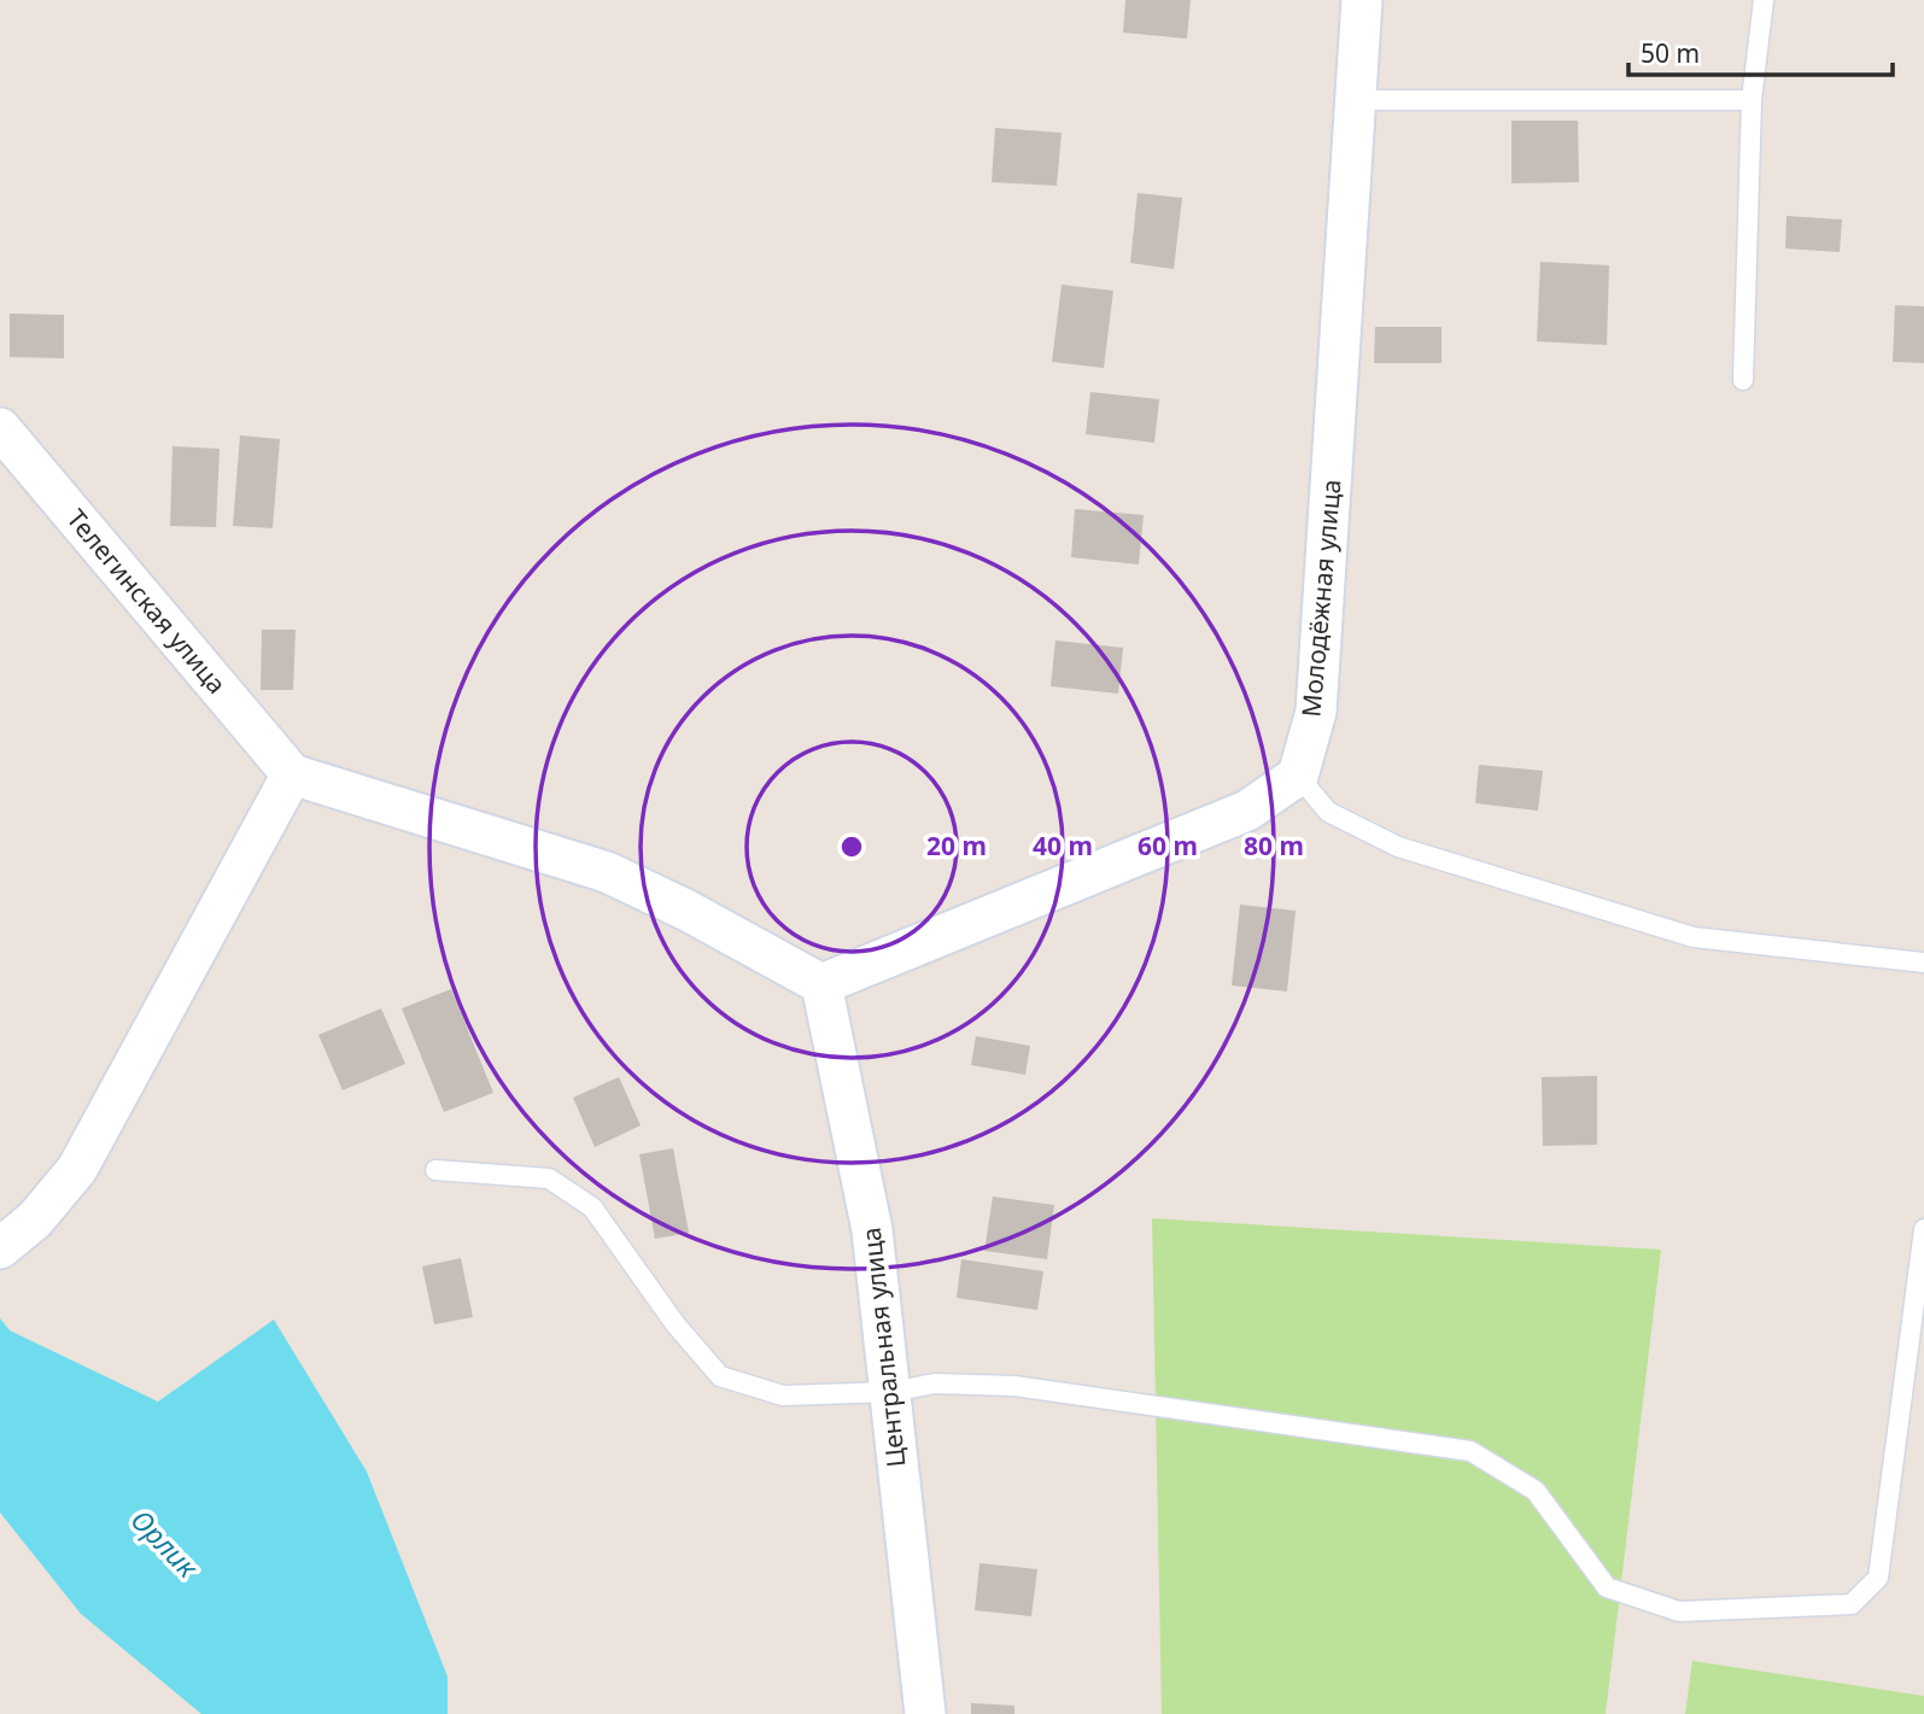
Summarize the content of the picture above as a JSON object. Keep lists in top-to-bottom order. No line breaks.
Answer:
{"streets":{"street":["Молодёжная улица","Телегинская улица","Центральная улица"]},"water":["Орлик"],"scale_bar":"50 m","rings":["20 m","40 m","60 m","80 m"]}
